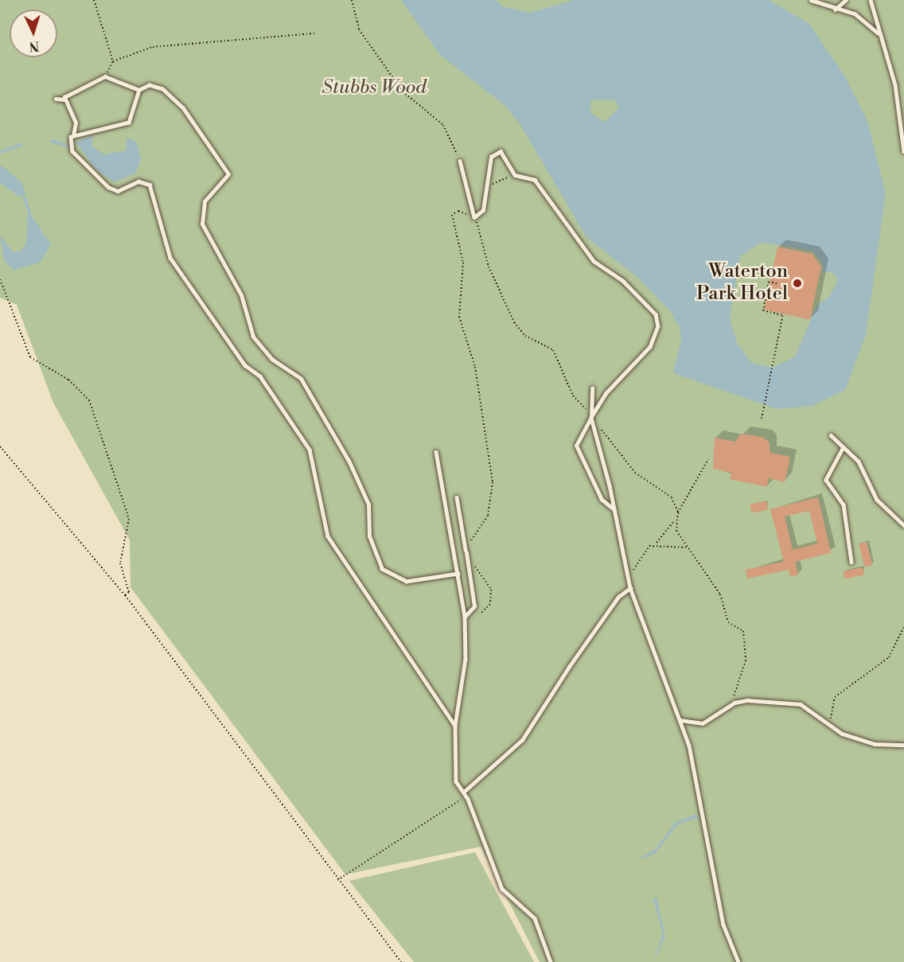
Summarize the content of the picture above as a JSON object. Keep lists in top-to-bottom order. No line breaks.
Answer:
{"parks":["Stubbs Wood"],"places":["Waterton Park Hotel"],"north":"bottom"}
